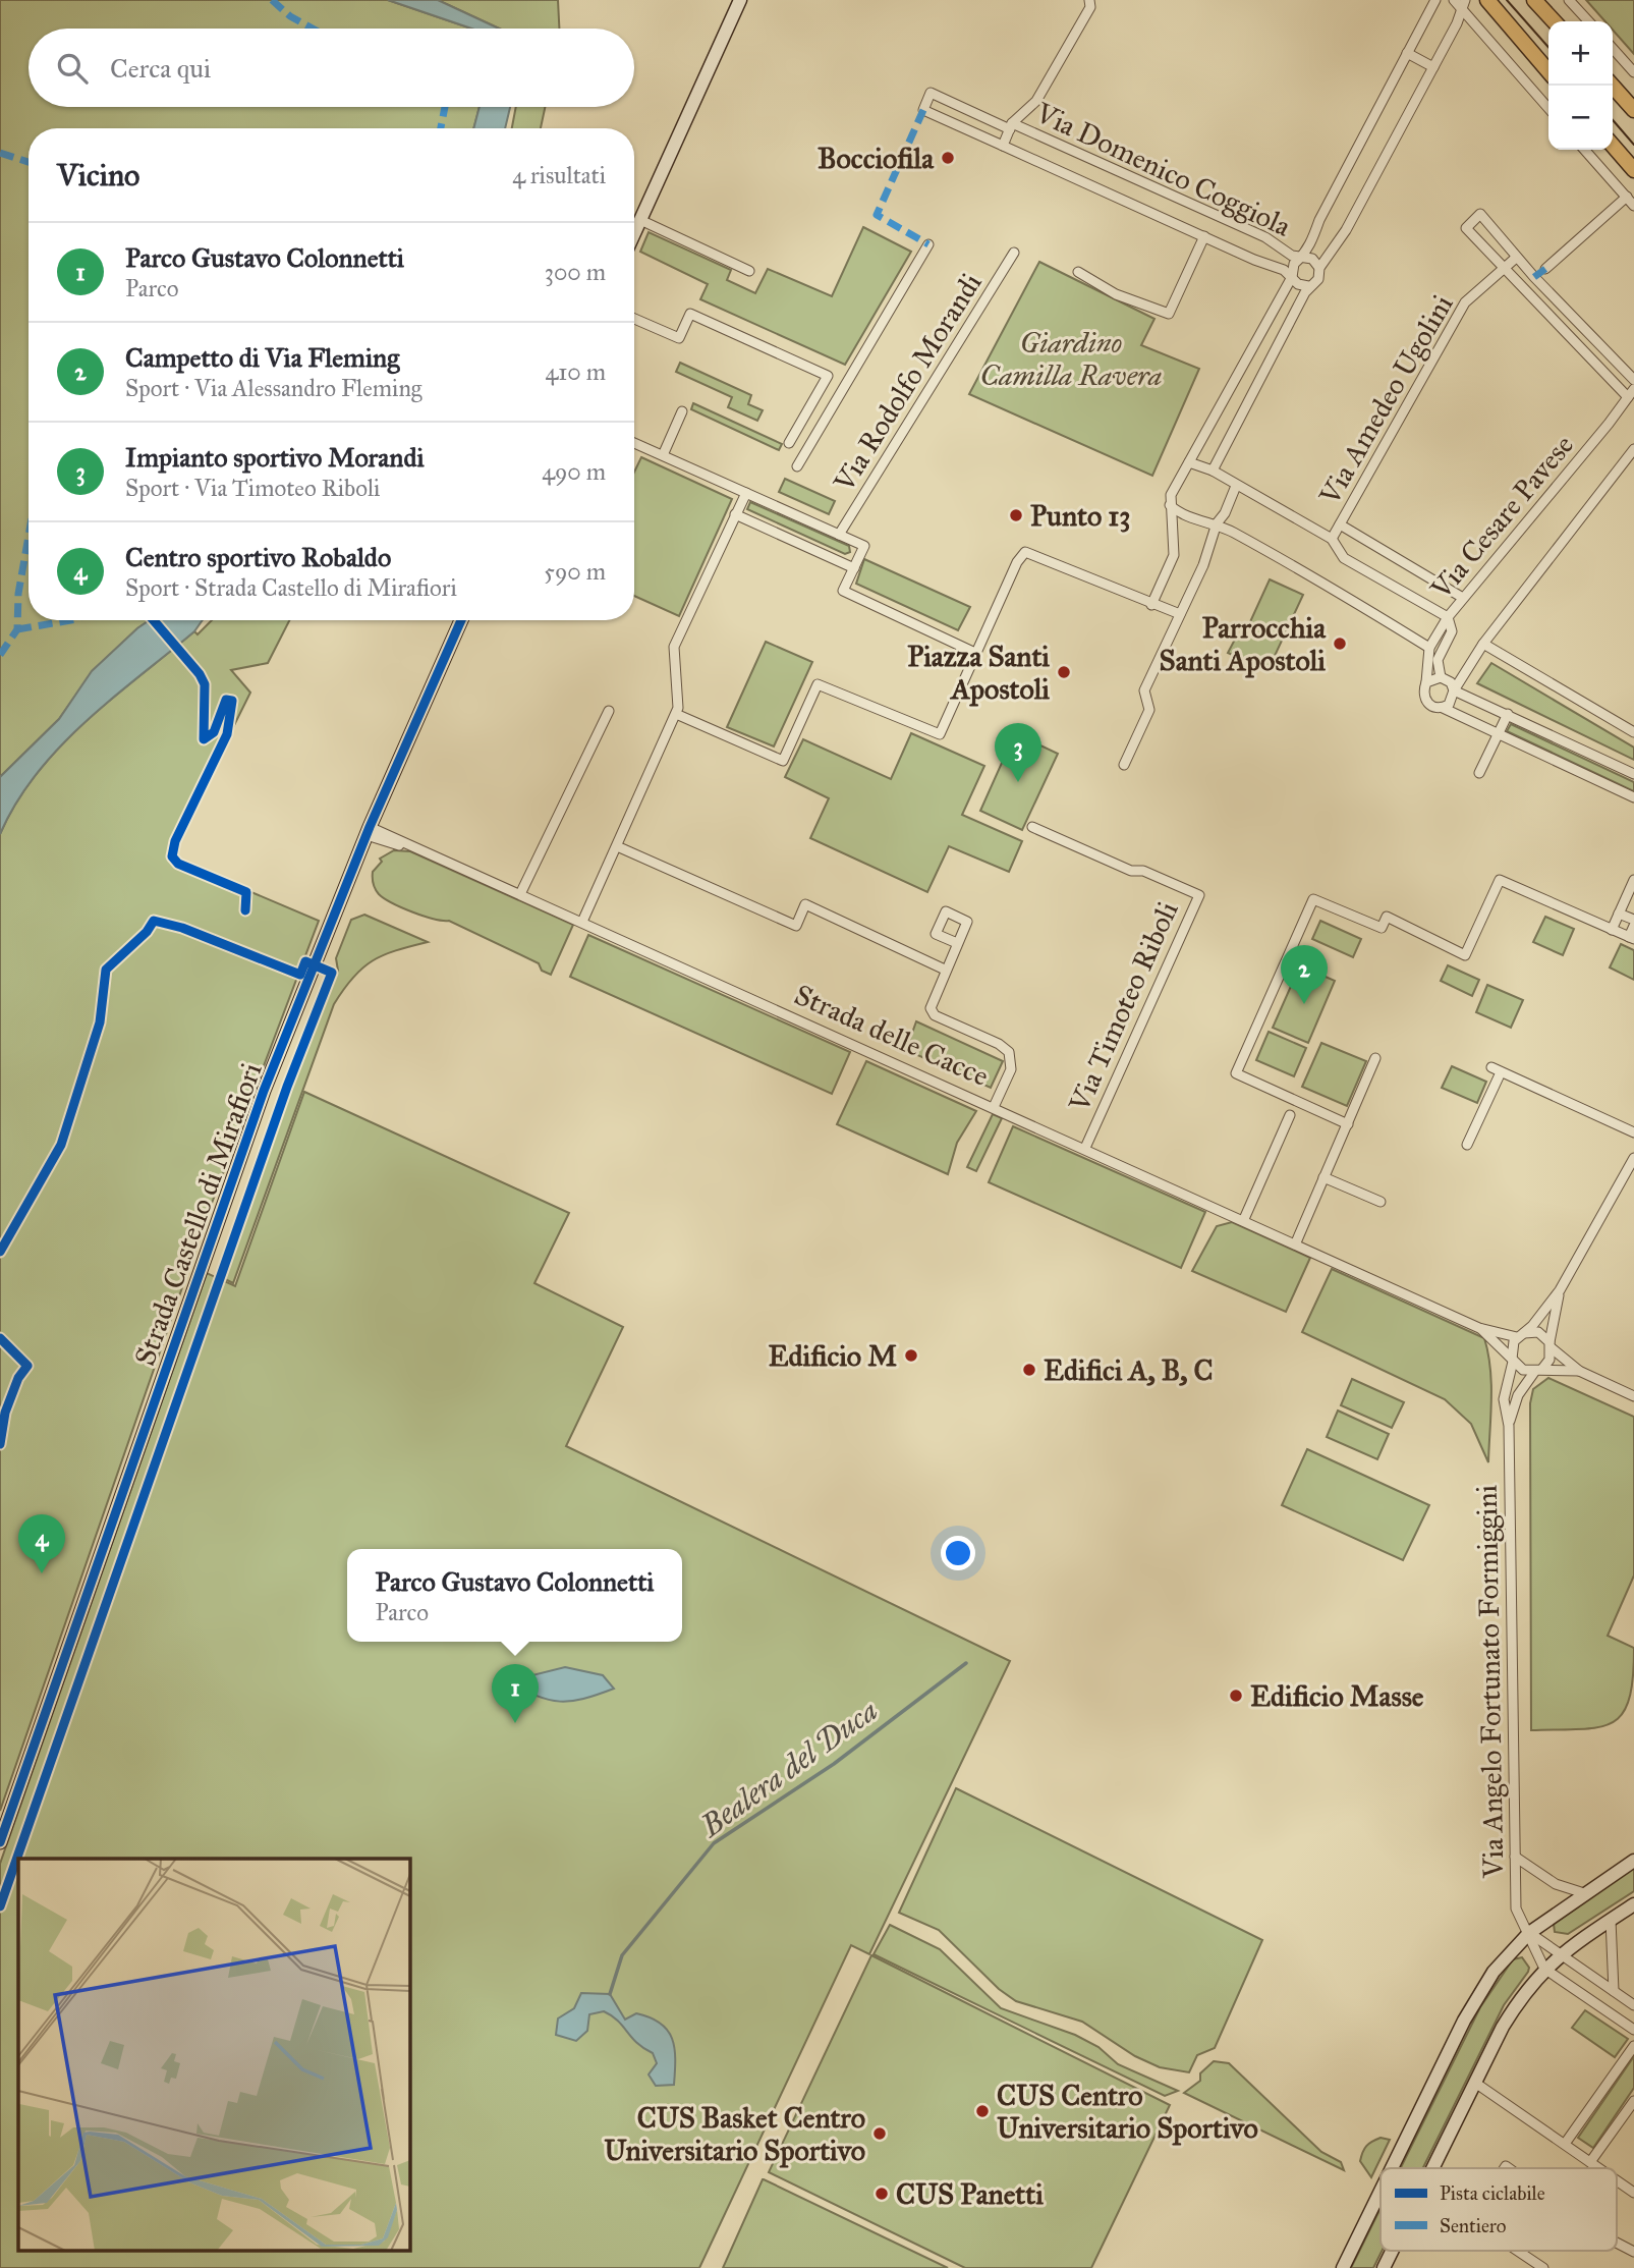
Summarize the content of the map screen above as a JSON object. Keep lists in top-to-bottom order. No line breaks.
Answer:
{"streets":{"street":["Via Domenico Coggiola","Via Rodolfo Morandi","Via Amedeo Ugolini","Via Cesare Pavese","Via Timoteo Riboli","Strada delle Cacce","Strada Castello di Mirafiori","Via Angelo Fortunato Formiggini"]},"crossings":[["Via Timoteo Riboli","Strada delle Cacce"],["Strada delle Cacce","Strada Castello di Mirafiori"],["Strada delle Cacce","Via Angelo Fortunato Formiggini"]],"water":["Bealera del Duca"],"parks":["Giardino Camilla Ravera"],"places":["Bocciofila","Punto 13","Parrocchia Santi Apostoli","Piazza Santi Apostoli","Edificio M","Edifici A, B, C","Edificio Masse","CUS Centro Universitario Sportivo","CUS Basket Centro Universitario Sportivo","CUS Panetti"],"legend":["Pista ciclabile","Sentiero"],"page":{"map_buttons":["+","−"],"search":"Cerca qui","heading":["Vicino","4 risultati"],"list":[{"mark":"1","name":"Parco Gustavo Colonnetti","note":"Parco","value":"300 m"},{"mark":"2","name":"Campetto di Via Fleming","note":"Sport · Via Alessandro Fleming","value":"410 m"},{"mark":"3","name":"Impianto sportivo Morandi","note":"Sport · Via Timoteo Riboli","value":"490 m"},{"mark":"4","name":"Centro sportivo Robaldo","note":"Sport · Strada Castello di Mirafiori","value":"590 m"}],"pins":["3","2","4","1"],"popup":["Parco Gustavo Colonnetti","Parco"]}}
